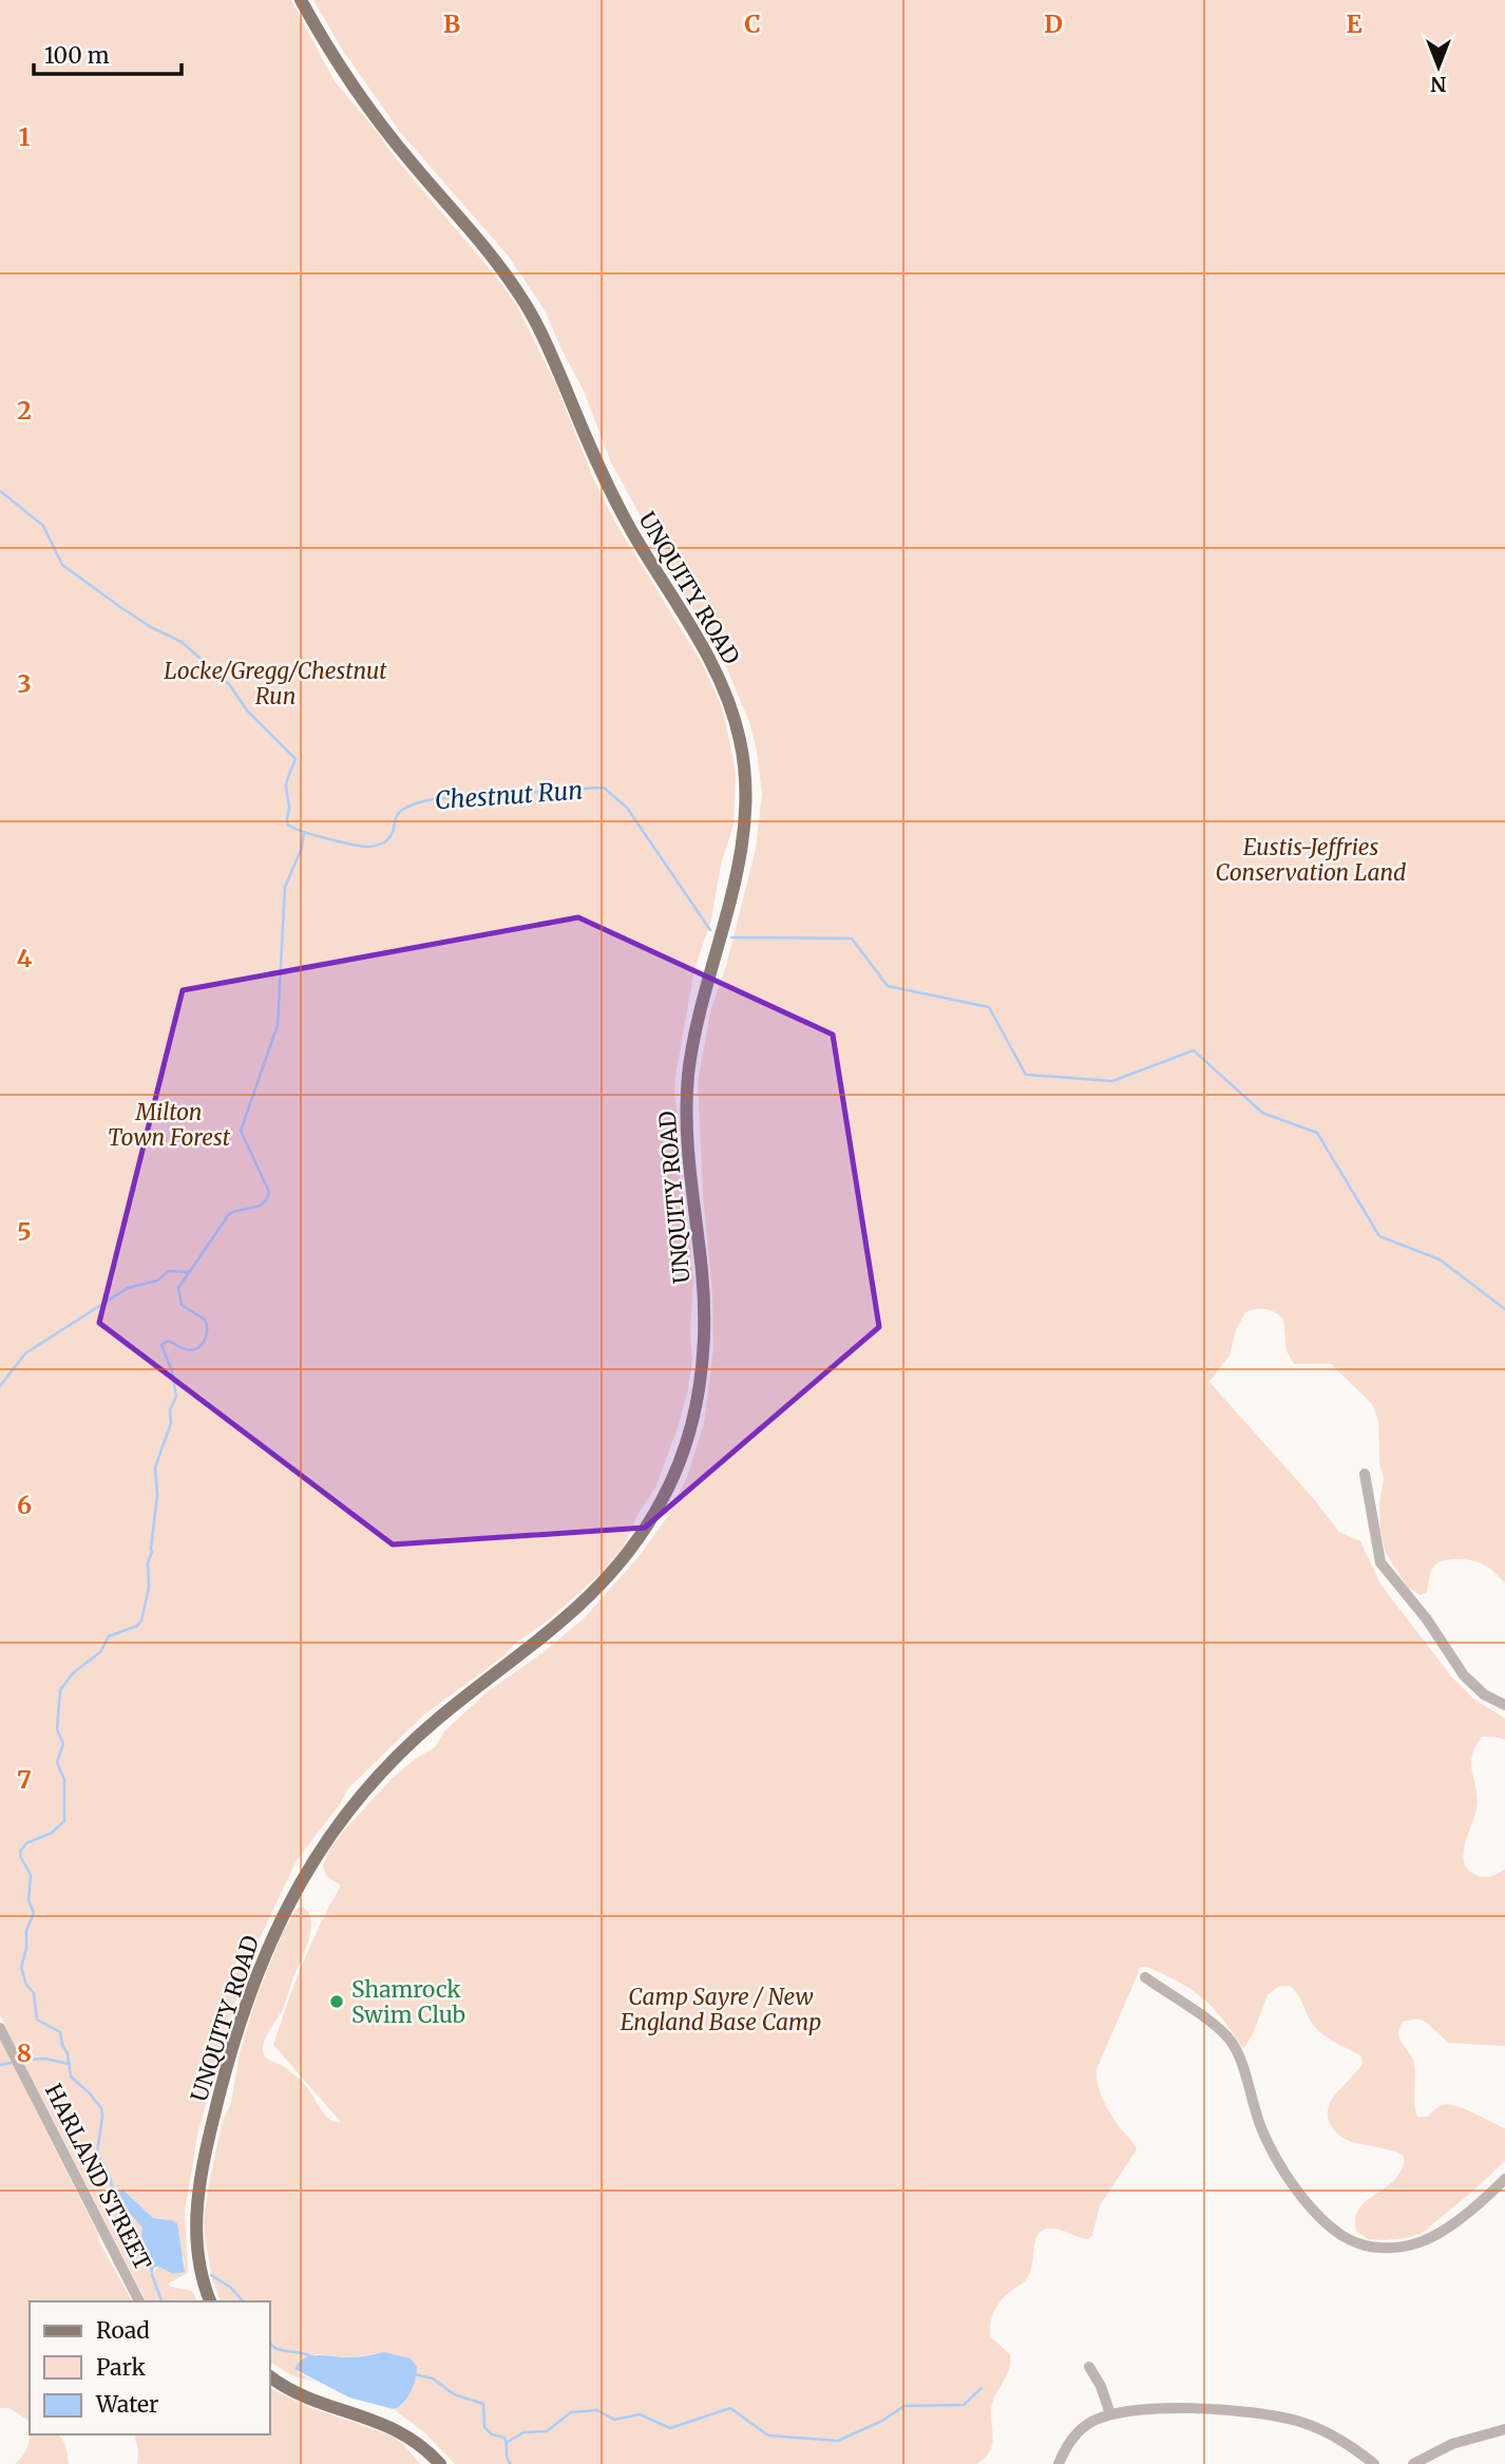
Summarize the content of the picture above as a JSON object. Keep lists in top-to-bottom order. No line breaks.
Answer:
{"streets":{"main road":["UNQUITY ROAD"],"street":["HARLAND STREET"]},"water":["Chestnut Run"],"parks":["Locke/Gregg/Chestnut Run","Eustis-Jeffries Conservation Land","Milton Town Forest","Camp Sayre / New England Base Camp"],"places":["Shamrock Swim Club"],"legend":["Road","Park","Water"],"scale_bar":"100 m","north":"bottom","grid":{"columns":["B","C","D","E"],"rows":["1","2","3","4","5","6","7","8"]}}
